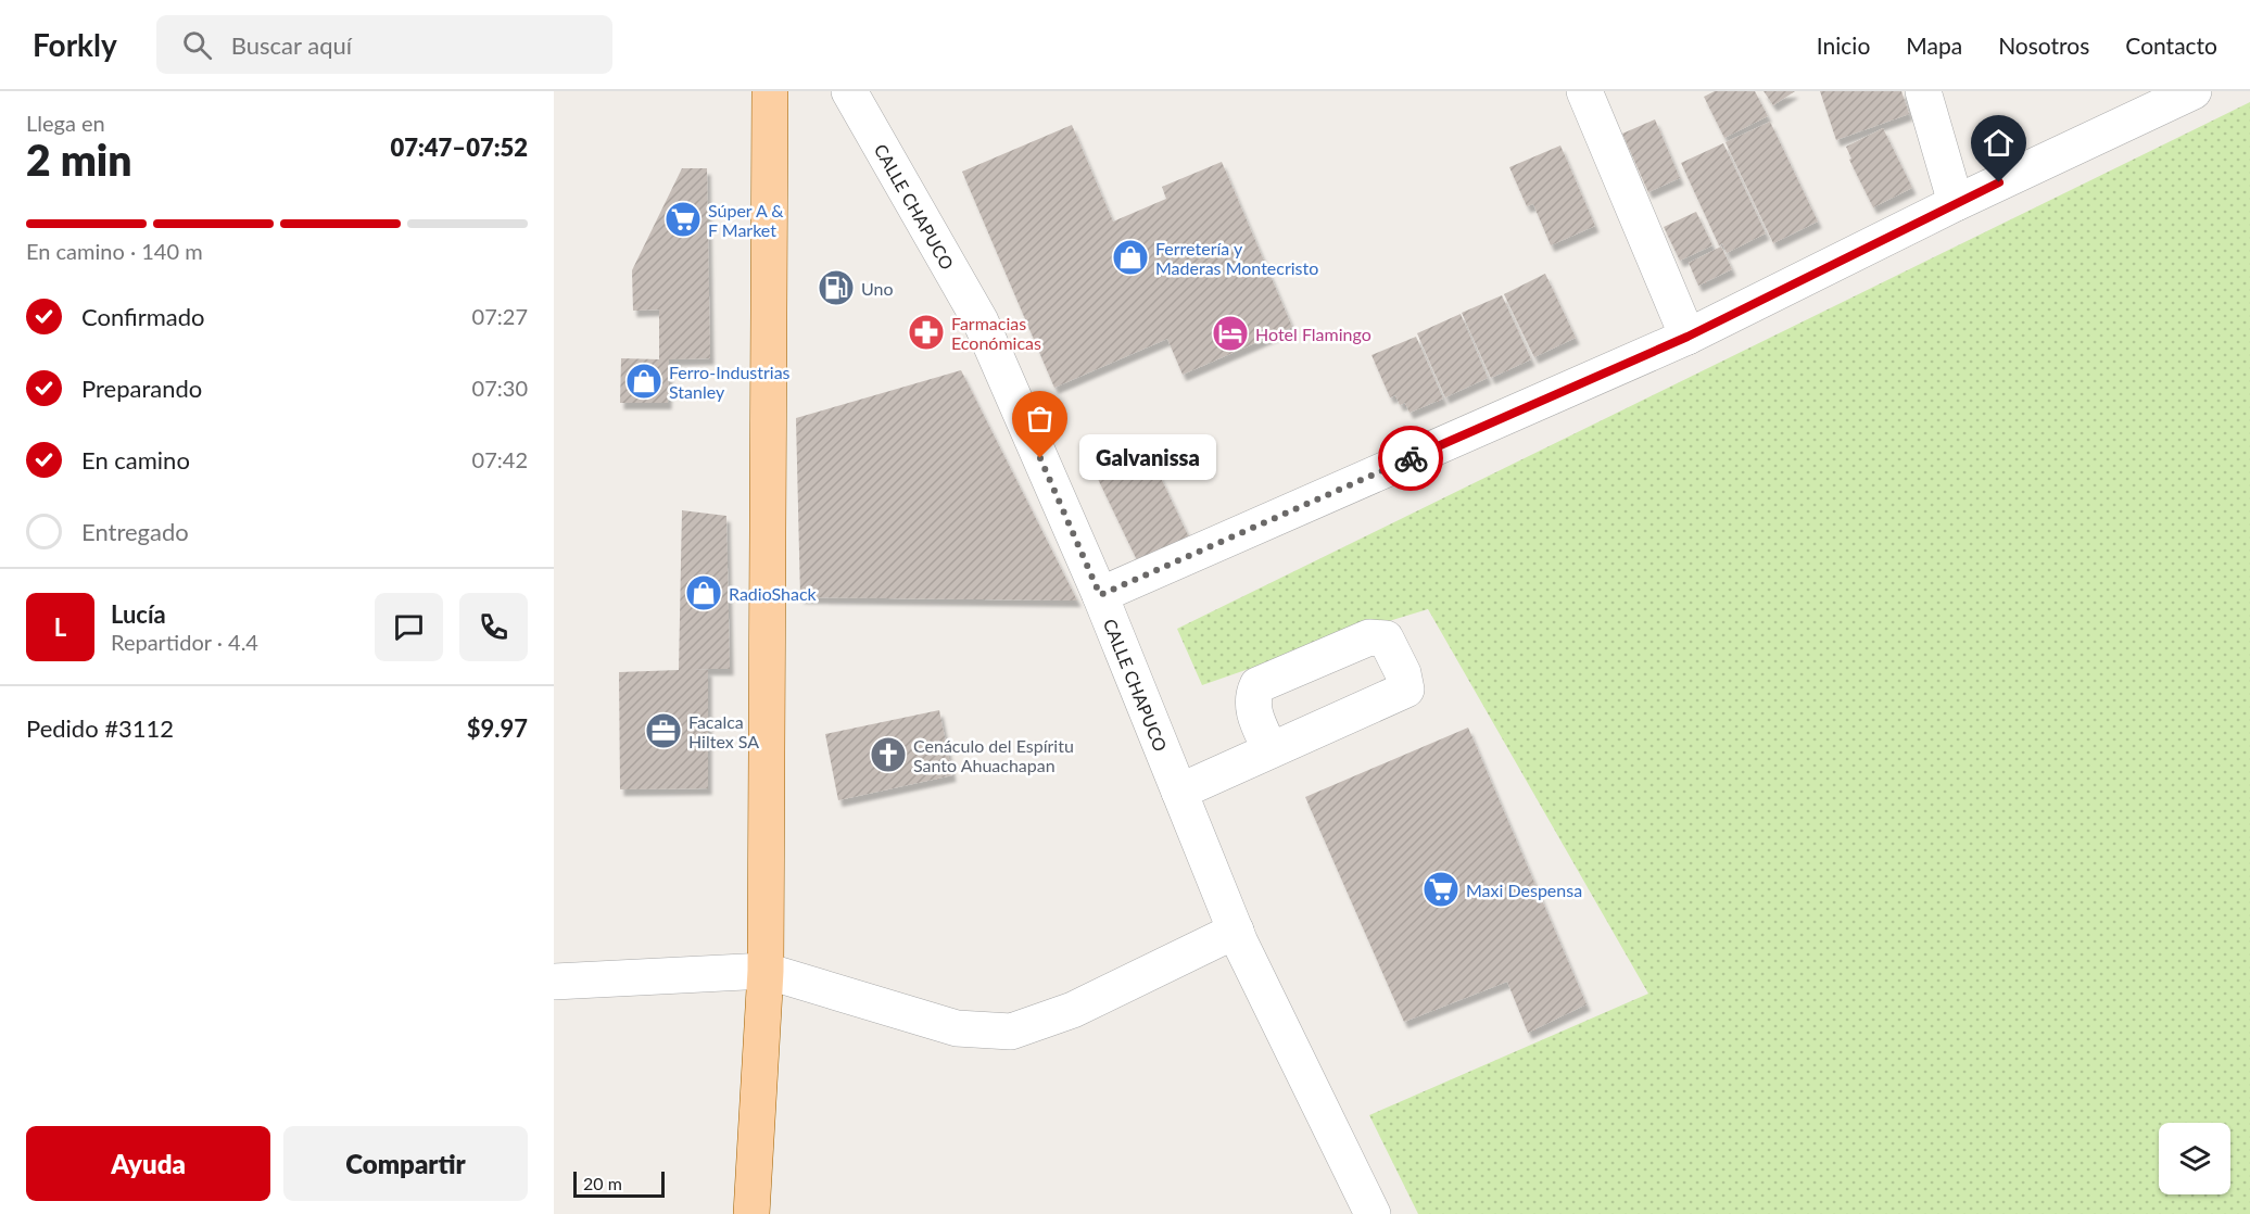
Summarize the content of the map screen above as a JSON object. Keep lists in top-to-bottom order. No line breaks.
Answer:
{"streets":{"street":["CALLE CHAPUCO"]},"places":{"supermarket":["Súper A & F Market","Maxi Despensa"],"shop":["Ferretería y Maderas Montecristo","Ferro-Industrias Stanley","RadioShack"],"fuel station":["Uno"],"pharmacy":["Farmacias Económicas"],"hotel":["Hotel Flamingo"],"other":["Galvanissa"],"office":["Facalca Hiltex SA"],"church":["Cenáculo del Espíritu Santo Ahuachapan"]},"scale_bar":"20 m","page":{"header":"Forkly","search":"Buscar aquí","nav":["Inicio","Mapa","Nosotros","Contacto"],"heading":["2 min","Llega en","07:47–07:52"],"panel":["Lucía","Repartidor · 4.4","Pedido #3112","$9.97"],"bar":"En camino · 140 m","list":[["Confirmado","07:27"],["Preparando","07:30"],["En camino","07:42"],"Entregado"],"bubble":"Galvanissa","round":"L","buttons":["Ayuda","Compartir"],"scale":"20 m"}}
